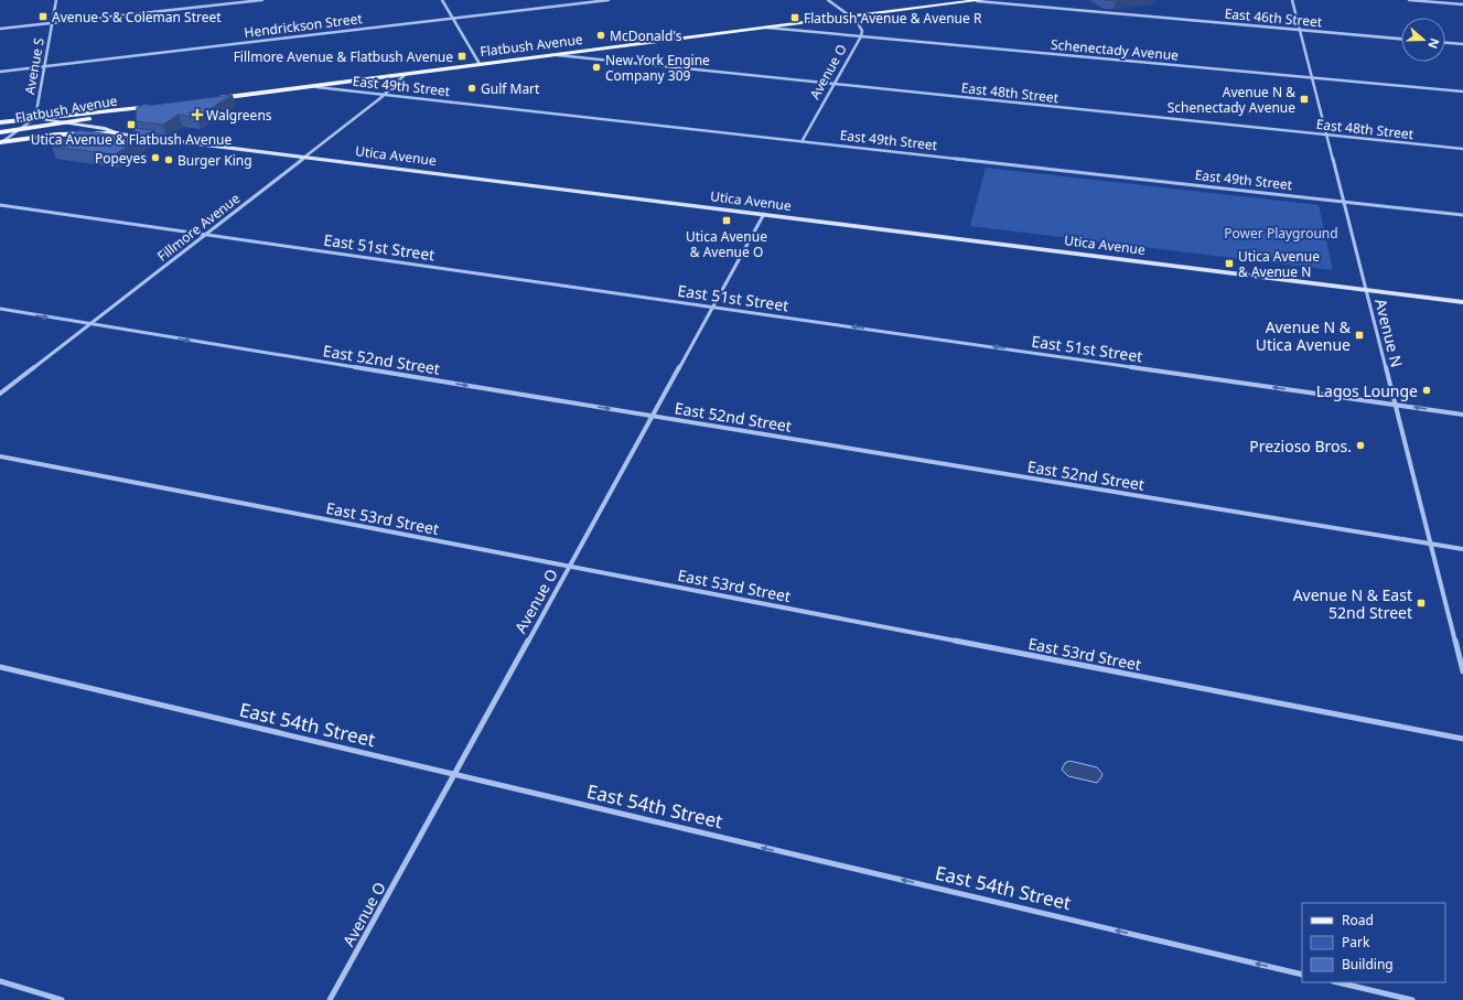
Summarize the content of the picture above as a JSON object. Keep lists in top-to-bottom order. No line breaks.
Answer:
{"streets":{"main road":["Flatbush Avenue","Utica Avenue"],"street":["East 46th Street","Hendrickson Street","Schenectady Avenue","Avenue S","Avenue O","East 49th Street","East 48th Street","Fillmore Avenue","East 51st Street","Avenue N","East 52nd Street","East 53rd Street","East 54th Street"]},"crossings":[["East 46th Street","Flatbush Avenue"],["East 46th Street","Avenue N"],["Hendrickson Street","Avenue S"],["Flatbush Avenue","Schenectady Avenue"],["Flatbush Avenue","Avenue S"],["Flatbush Avenue","Avenue O"],["Flatbush Avenue","East 49th Street"],["Flatbush Avenue","East 48th Street"],["Flatbush Avenue","Utica Avenue"],["Flatbush Avenue","Fillmore Avenue"],["Schenectady Avenue","Avenue O"],["Schenectady Avenue","Avenue N"],["Avenue S","Utica Avenue"],["Avenue O","East 49th Street"],["Avenue O","East 48th Street"],["Avenue O","Utica Avenue"],["Avenue O","East 51st Street"],["Avenue O","East 52nd Street"],["Avenue O","East 53rd Street"],["Avenue O","East 54th Street"],["East 49th Street","Fillmore Avenue"],["East 49th Street","Avenue N"],["East 48th Street","Avenue N"],["Utica Avenue","Fillmore Avenue"],["Utica Avenue","Avenue N"],["Fillmore Avenue","East 51st Street"],["Fillmore Avenue","East 52nd Street"],["East 51st Street","Avenue N"],["Avenue N","East 52nd Street"]],"one_way":["East 51st Street","East 52nd Street","East 54th Street"],"parks":["Power Playground"],"places":{"transit":["Avenue S & Coleman Street","Flatbush Avenue & Avenue R","Fillmore Avenue & Flatbush Avenue","Avenue N & Schenectady Avenue","Utica Avenue & Flatbush Avenue","Utica Avenue & Avenue O","Utica Avenue & Avenue N","Avenue N & Utica Avenue","Avenue N & East 52nd Street"],"other":["McDonald's","New York Engine Company 309","Gulf Mart","Popeyes","Burger King","Lagos Lounge","Prezioso Bros."],"health":["Walgreens"]},"legend":["Road","Park","Building"],"north":"right"}
